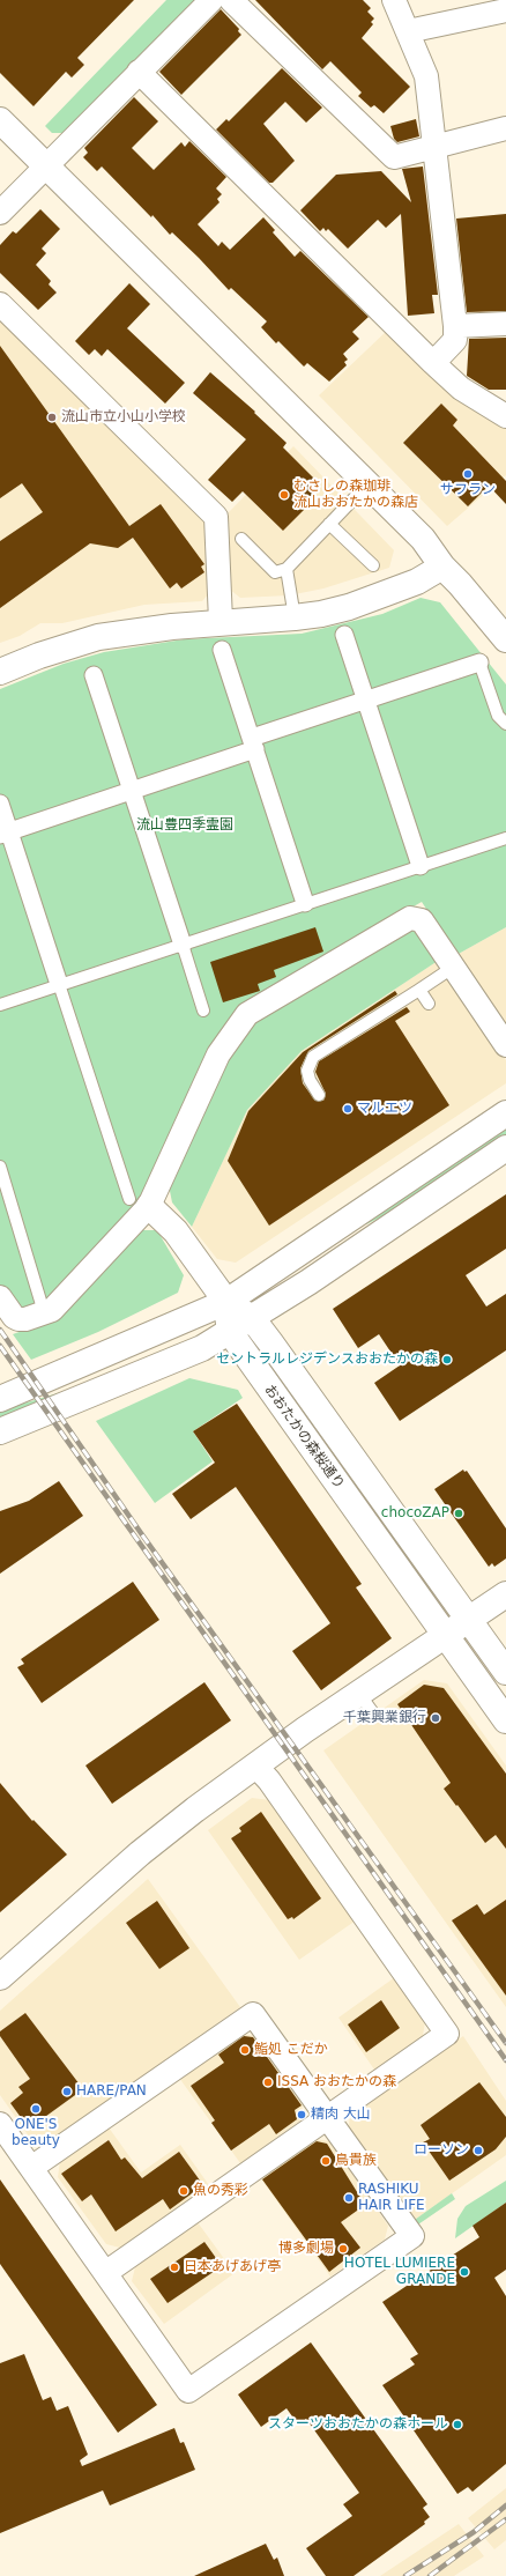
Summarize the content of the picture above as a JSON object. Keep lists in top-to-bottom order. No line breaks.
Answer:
{"streets":{"street":["おおたかの森桜通り"]},"parks":["流山豊四季霊園"],"places":["流山市立小山小学校","サフラン","むさしの森珈琲 流山おおたかの森店","マルエツ","セントラルレジデンスおおたかの森","chocoZAP","千葉興業銀行","鮨処 こだか","ISSA おおたかの森","HARE/PAN","ONE'S beauty","精肉 大山","ローソン","鳥貴族","魚の秀彩","RASHIKU HAIR LIFE","博多劇場","日本あげあげ亭","HOTEL LUMIERE GRANDE","スターツおおたかの森ホール"]}
